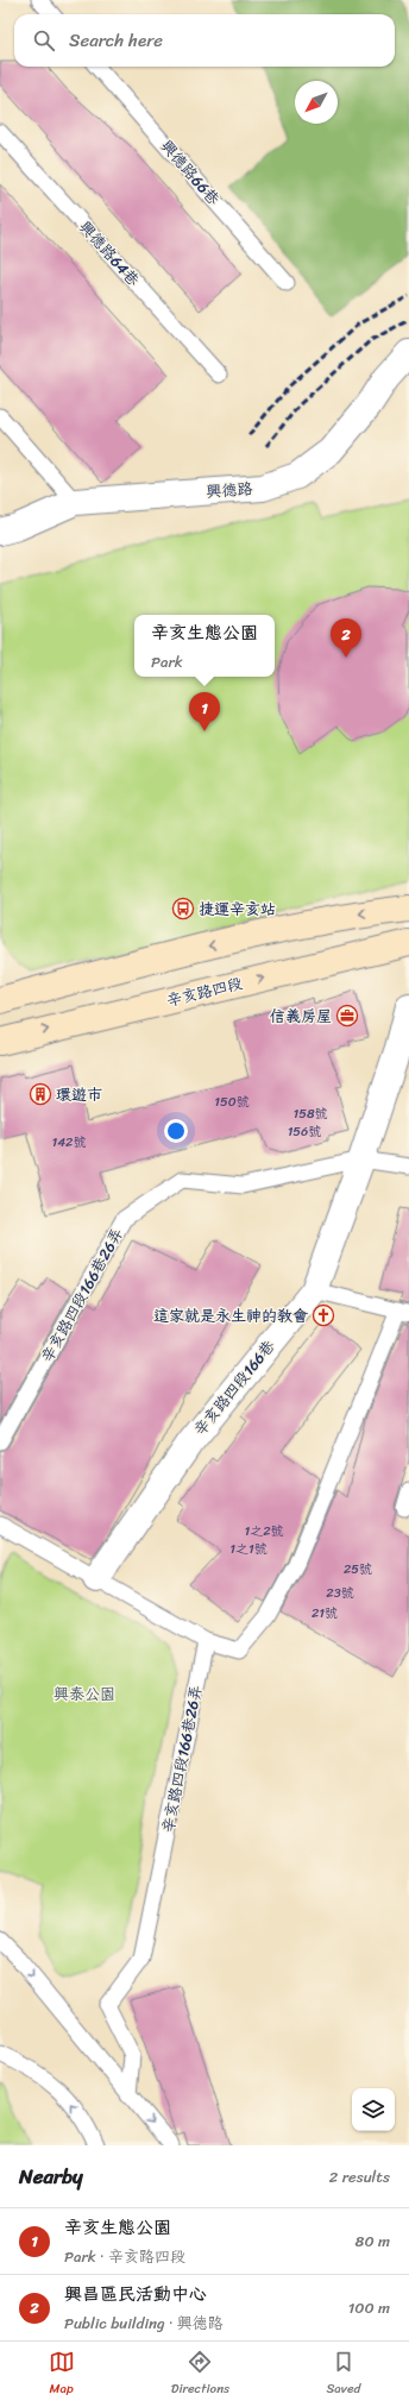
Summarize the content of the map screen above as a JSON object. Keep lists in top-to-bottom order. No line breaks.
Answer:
{"streets":{"main road":["辛亥路四段"],"street":["興德路","辛亥路四段166巷"],"lane":["興德路66巷","興德路64巷","辛亥路四段166巷26弄"]},"crossings":[["辛亥路四段166巷26弄","辛亥路四段166巷"]],"parks":["興泰公園"],"places":{"bus stop":["捷運辛亥站"],"office":["信義房屋"],"building":["環遊市"],"church":["這家就是永生神的教會"]},"house_numbers":["150號","158號","156號","142號","1之2號","1之1號","25號","23號","21號"],"north":"bottom left","page":{"search":"Search here","popup":["辛亥生態公園","Park"],"pins":["2","1"],"heading":["Nearby","2 results"],"list":[{"mark":"1","name":"辛亥生態公園","note":"Park · 辛亥路四段","value":"80 m"},{"mark":"2","name":"興昌區民活動中心","note":"Public building · 興德路","value":"100 m"}],"nav":["Map","Directions","Saved"]}}
